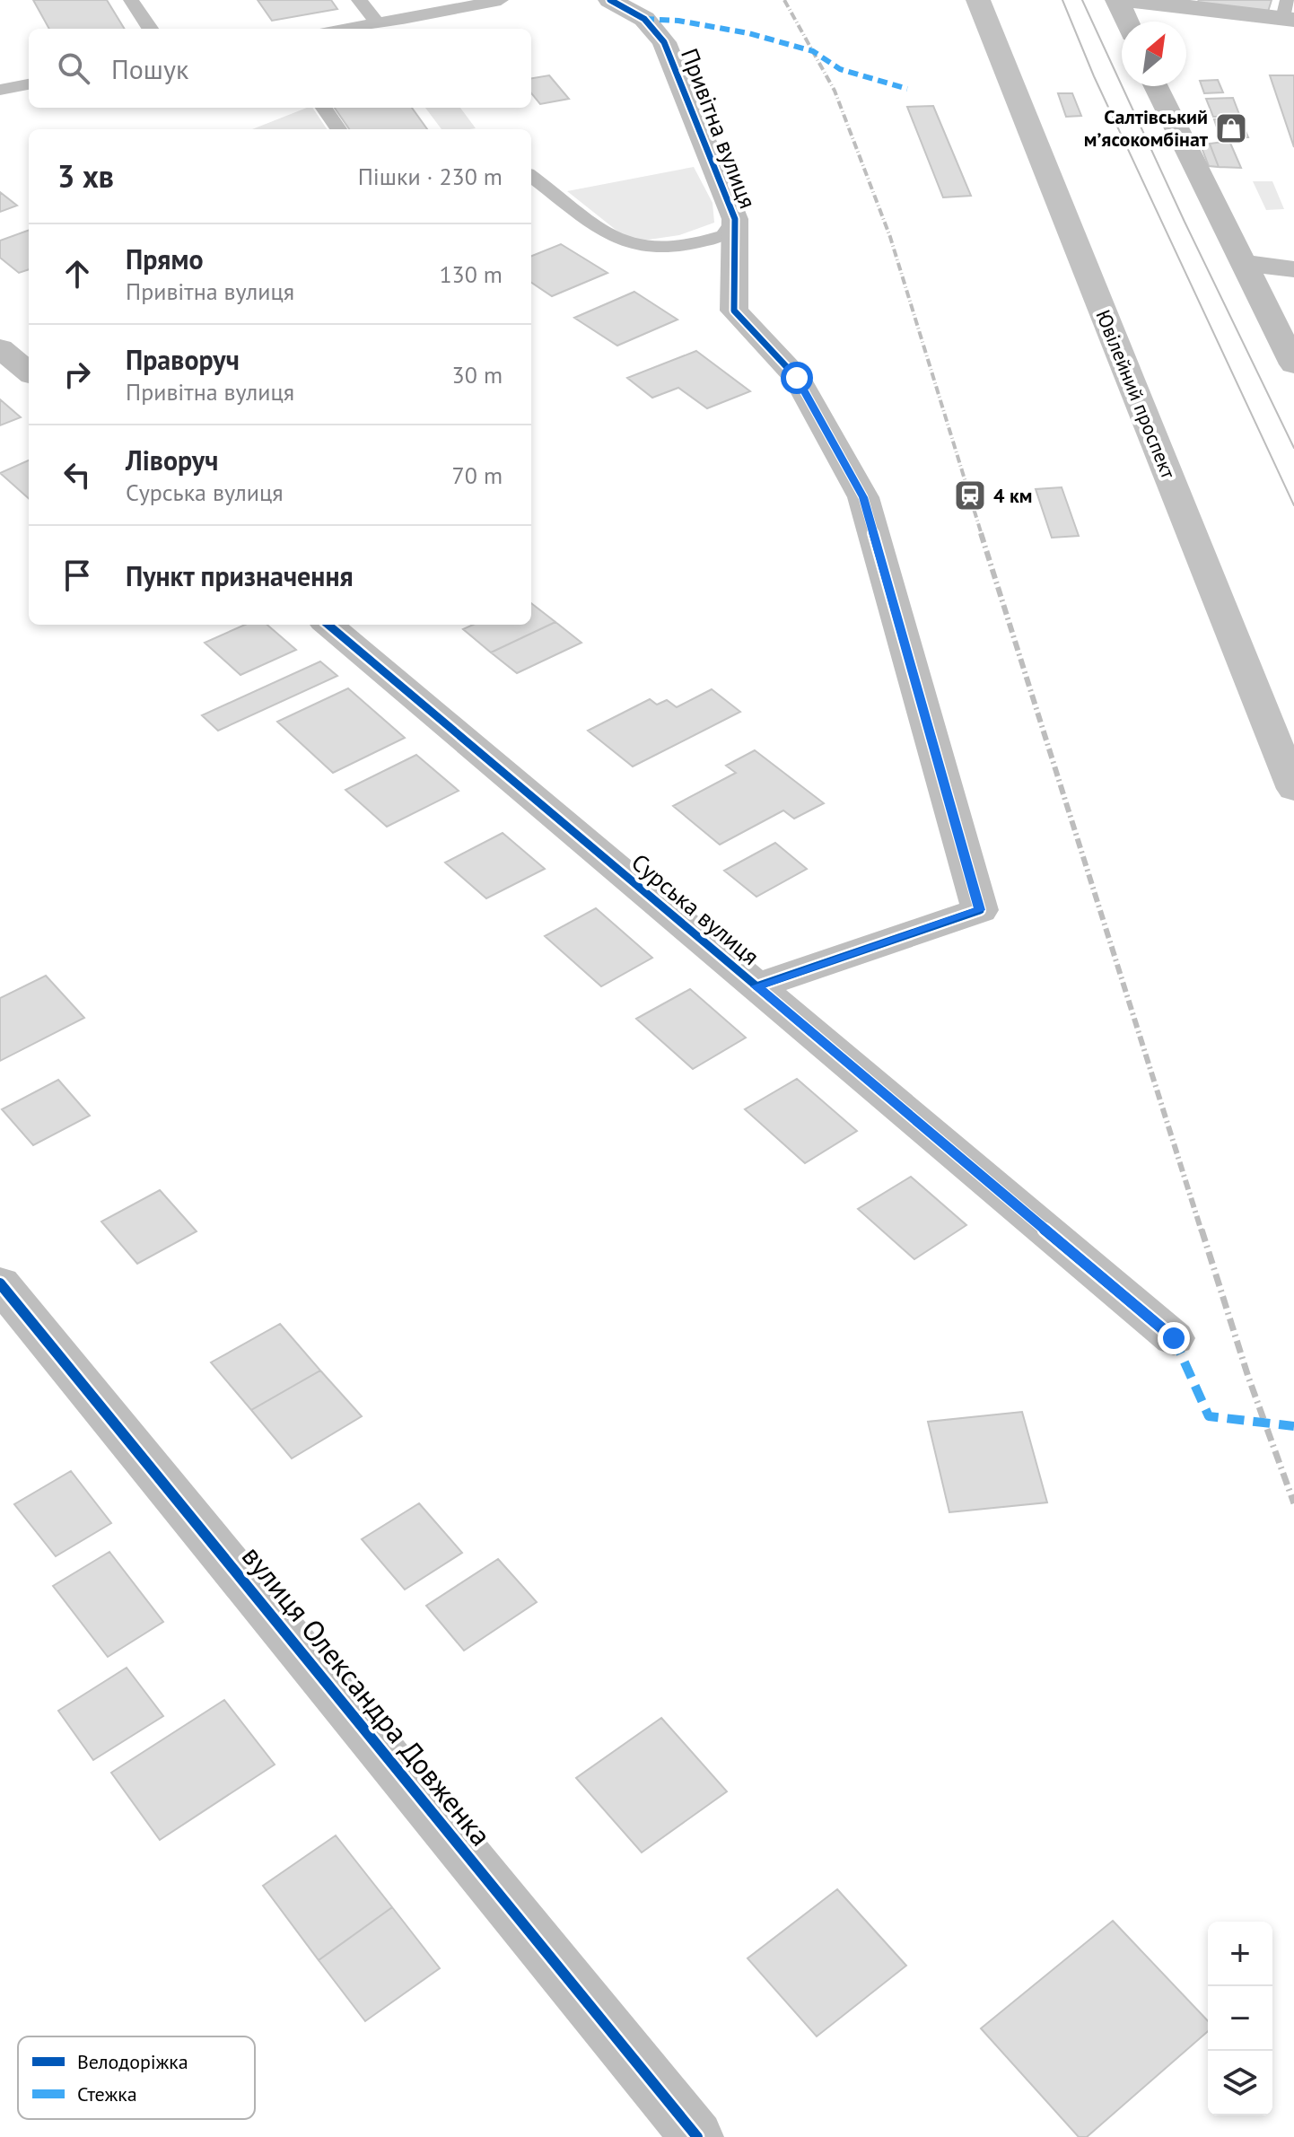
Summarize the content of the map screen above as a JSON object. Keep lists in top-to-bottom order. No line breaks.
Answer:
{"streets":{"main road":["Ювілейний проспект"],"street":["Привітна вулиця","Сурська вулиця","вулиця Олександра Довженка"]},"crossings":[["Привітна вулиця","Сурська вулиця"]],"places":{"shop":["Салтівський мʼясокомбінат"],"station":["4 км"]},"legend":["Велодоріжка","Стежка"],"north":"top right","page":{"search":"Пошук","heading":["3 хв","Пішки · 230 m"],"list":[["Прямо","Привітна вулиця","130 m"],["Праворуч","Привітна вулиця","30 m"],["Ліворуч","Сурська вулиця","70 m"],"Пункт призначення"],"map_buttons":["+","−"]}}
